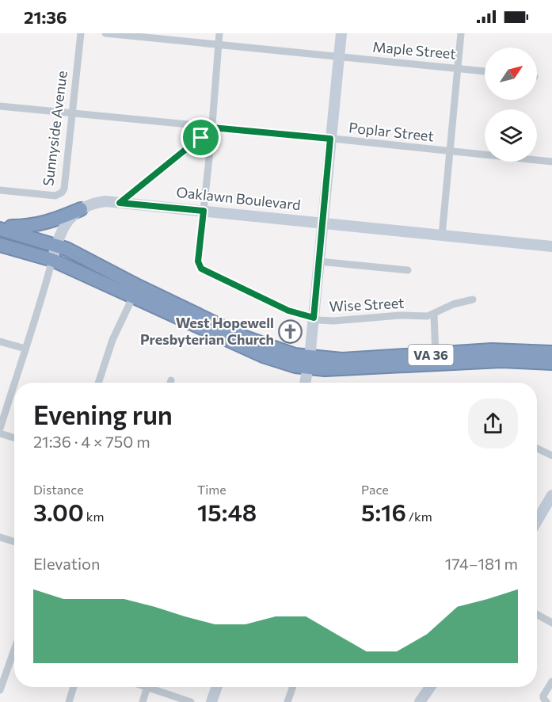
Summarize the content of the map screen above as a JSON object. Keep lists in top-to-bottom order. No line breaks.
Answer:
{"streets":{"highway":["VA 36"],"street":["Maple Street","Sunnyside Avenue","Poplar Street","Oaklawn Boulevard","Wise Street"]},"crossings":[["Sunnyside Avenue","Poplar Street"],["Oaklawn Boulevard","Wise Street"],["Oaklawn Boulevard","VA 36"]],"places":{"church":["West Hopewell Presbyterian Church"]},"north":"top right","page":{"status":"21:36","heading":["Evening run","21:36 · 4 × 750 m"],"stats":[["Distance","3.00 km"],["Time","15:48"],["Pace","5:16 /km"]],"chart":["Elevation","174–181 m"]}}
